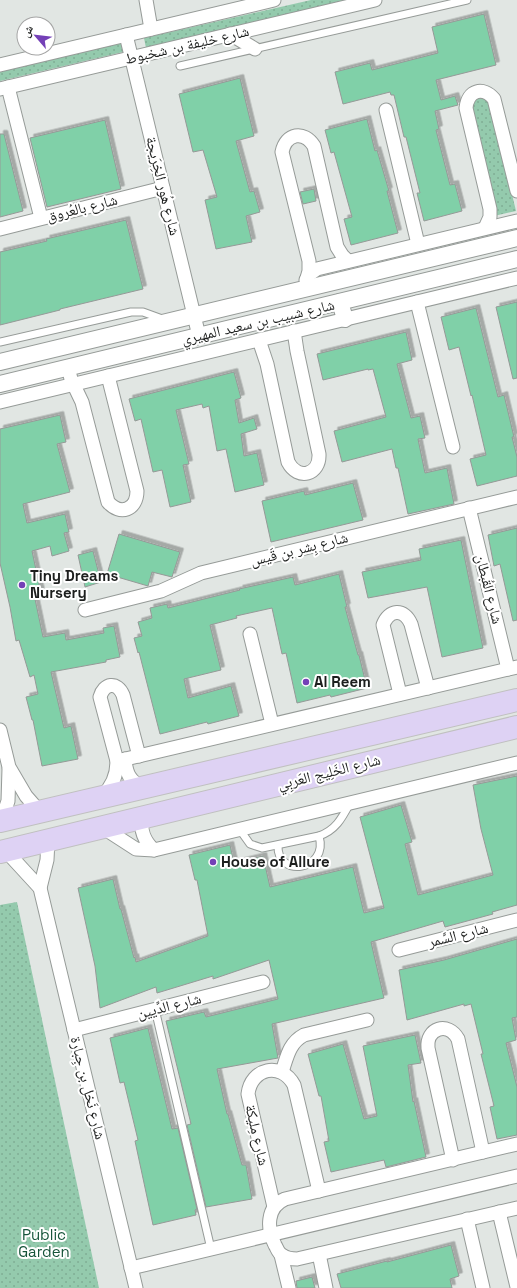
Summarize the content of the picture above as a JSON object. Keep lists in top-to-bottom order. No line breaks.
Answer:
{"streets":{"highway":["شارع الخَلِيج العَربِي"],"street":["شارع خليفة بن شخبوط","شارع هُور الخِرَيجة","شارع بالعُروق","شارع شبيب بن سعيد المهيري","شارع بِشر بن قَيس","شارع القُبطان","شارع السَّمر","شارع الدِّيين","شارع نَخل بن جِبارة","شارع مِليكة"]},"crossings":[["شارع خليفة بن شخبوط","شارع هُور الخِرَيجة"],["شارع هُور الخِرَيجة","شارع بالعُروق"],["شارع هُور الخِرَيجة","شارع شبيب بن سعيد المهيري"],["شارع بِشر بن قَيس","شارع القُبطان"],["شارع الخَلِيج العَربِي","شارع نَخل بن جِبارة"],["شارع الدِّيين","شارع نَخل بن جِبارة"]],"parks":["Public Garden"],"places":["Tiny Dreams Nursery","Al Reem","House of Allure"],"north":"top left"}
